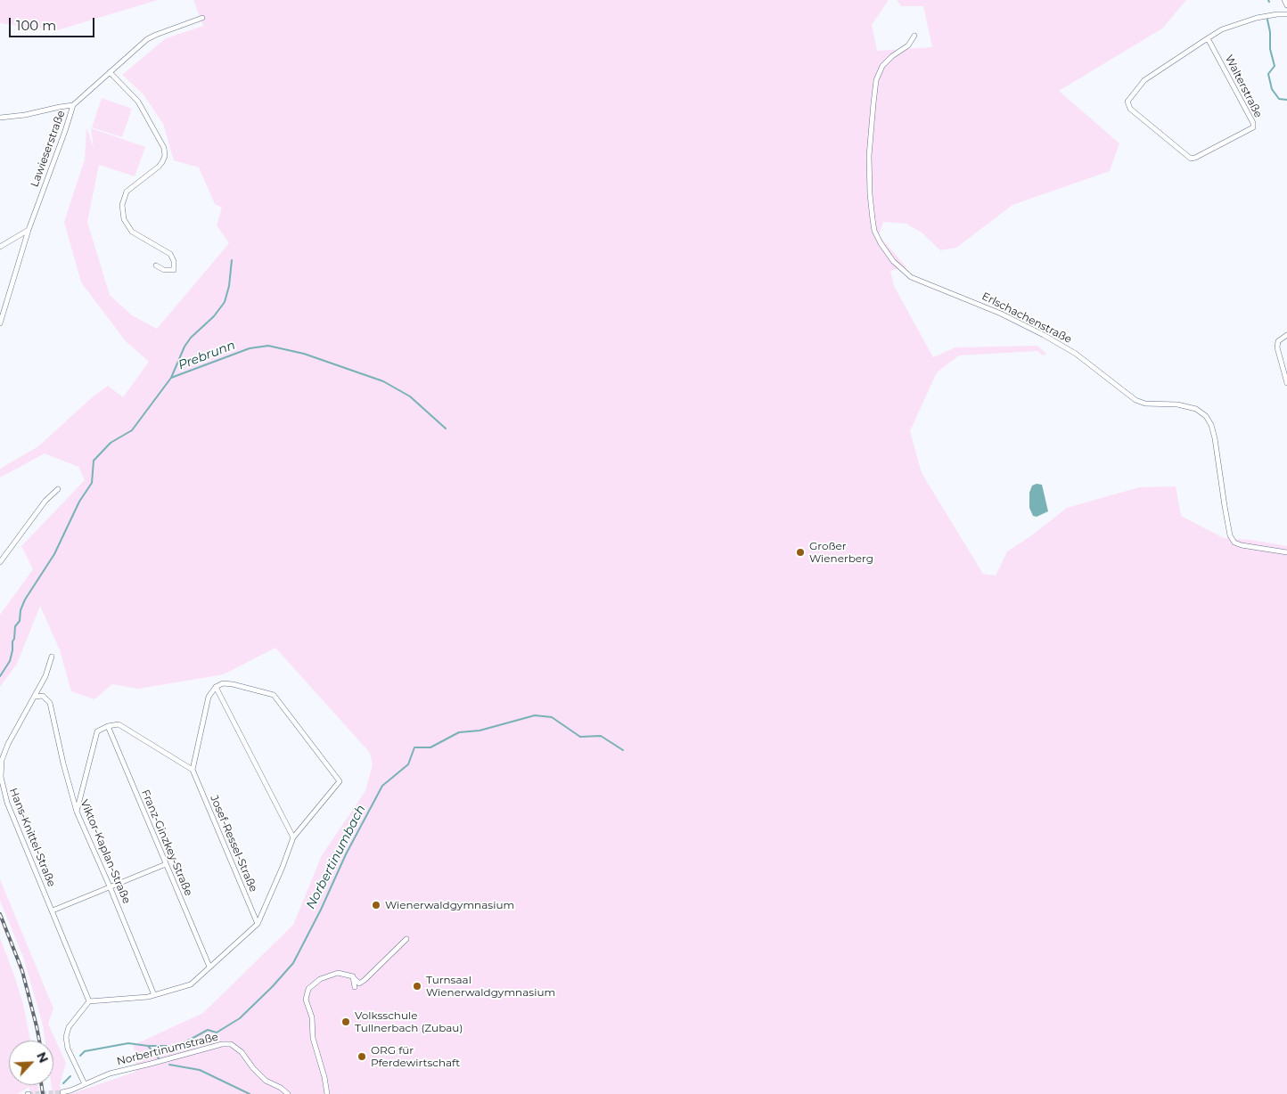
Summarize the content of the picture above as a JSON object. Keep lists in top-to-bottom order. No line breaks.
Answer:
{"streets":{"street":["Walterstraße","Lawieserstraße","Erlschachenstraße","Hans-Knittel-Straße","Franz-Ginzkey-Straße","Josef-Ressel-Straße","Viktor-Kaplan-Straße","Norbertinumstraße"]},"crossings":[["Hans-Knittel-Straße","Viktor-Kaplan-Straße"]],"water":["Prebrunn","Norbertinumbach"],"places":["Großer Wienerberg","Wienerwaldgymnasium","Turnsaal Wienerwaldgymnasium","Volksschule Tullnerbach (Zubau)","ORG für Pferdewirtschaft"],"scale_bar":"100 m","north":"top right"}
